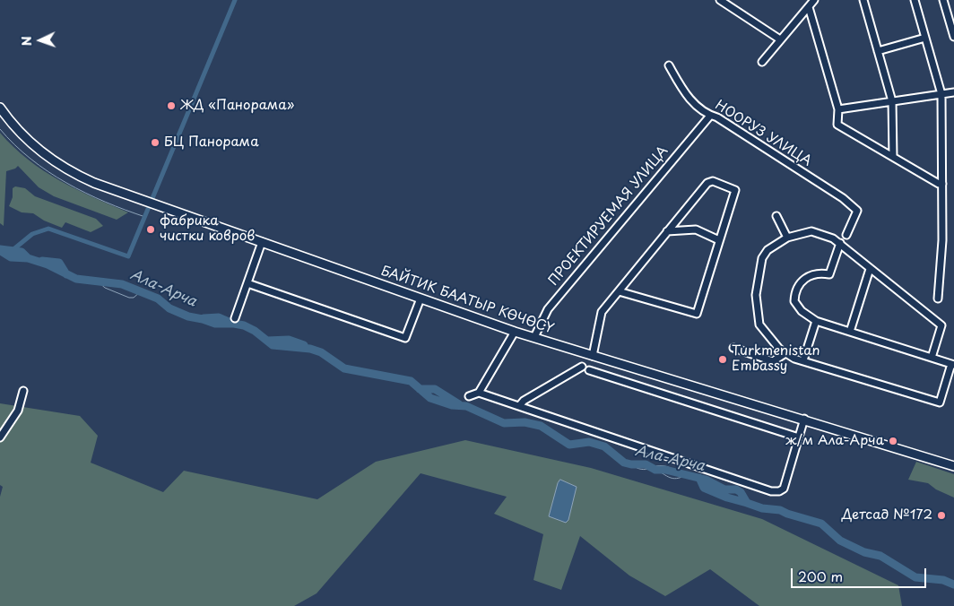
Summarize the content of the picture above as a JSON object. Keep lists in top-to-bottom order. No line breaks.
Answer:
{"streets":{"main road":["БАЙТИК БААТЫР КӨЧӨСҮ"],"street":["НООРУЗ УЛИЦА","ПРОЕКТИРУЕМАЯ УЛИЦА"]},"crossings":[["НООРУЗ УЛИЦА","ПРОЕКТИРУЕМАЯ УЛИЦА"],["ПРОЕКТИРУЕМАЯ УЛИЦА","БАЙТИК БААТЫР КӨЧӨСҮ"]],"water":["Ала-Арча"],"places":["ЖД «Панорама»","БЦ Панорама","фабрика чистки ковров","Turkmenistan Embassy","ж/м Ала-Арча","Детсад №172"],"scale_bar":"200 m","north":"left"}
